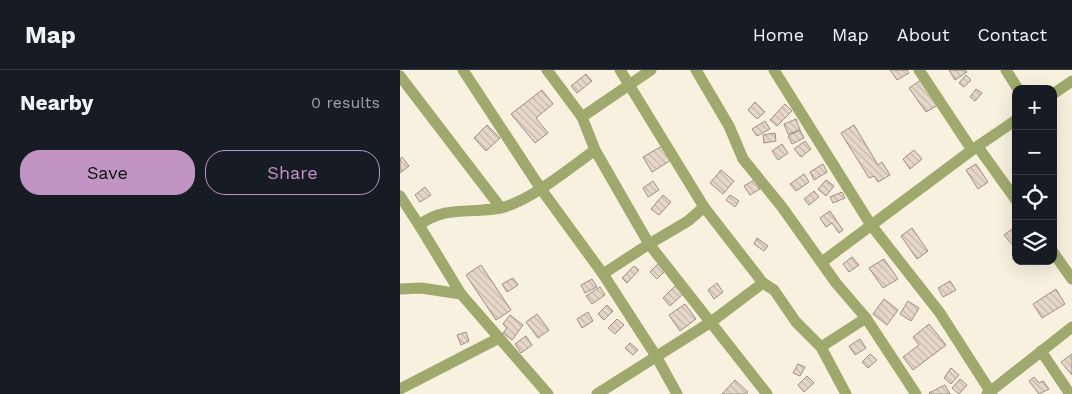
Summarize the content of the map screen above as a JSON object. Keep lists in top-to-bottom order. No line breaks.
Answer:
{"page":{"header":"Map","nav":["Home","Map","About","Contact"],"heading":["Nearby","0 results"],"map_buttons":["+","−"],"buttons":["Save","Share"]}}
